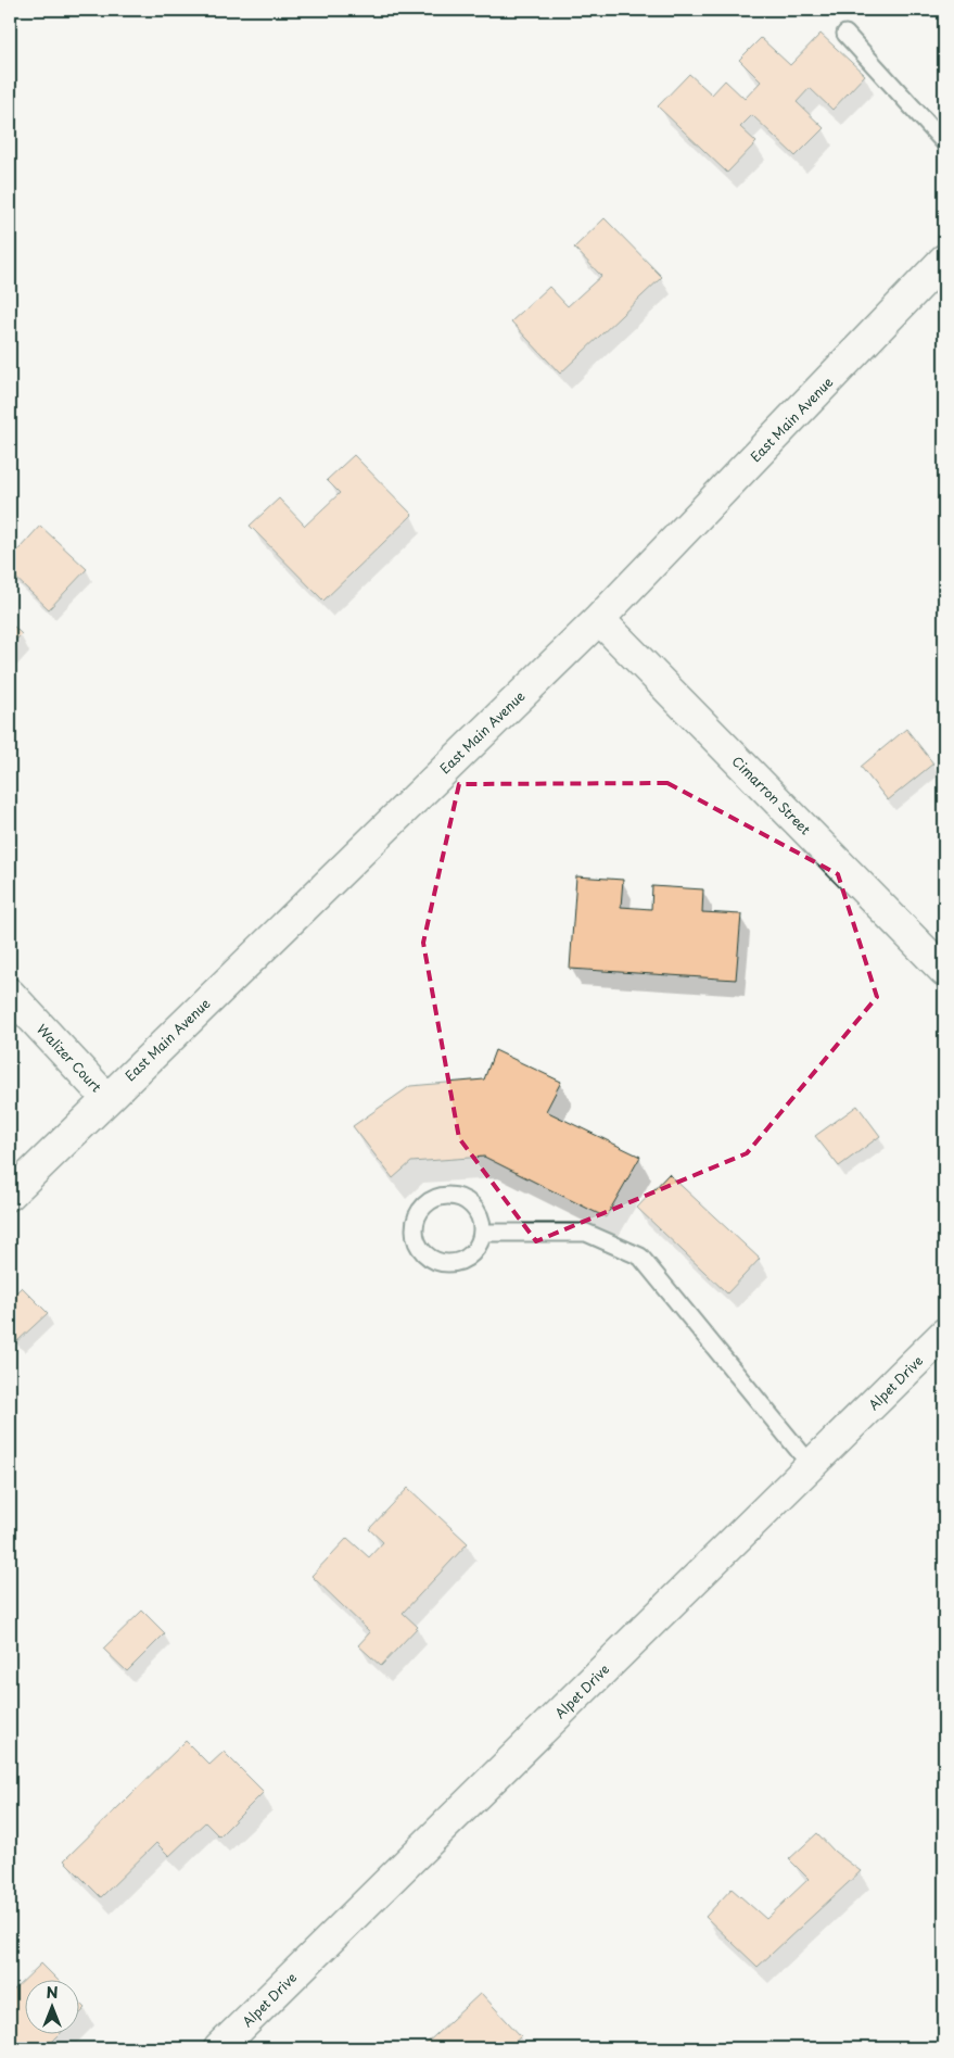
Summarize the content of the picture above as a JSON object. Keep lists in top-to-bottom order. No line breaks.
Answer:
{"streets":{"street":["East Main Avenue","Cimarron Street","Walizer Court","Alpet Drive"]},"crossings":[["East Main Avenue","Cimarron Street"],["East Main Avenue","Walizer Court"]],"north":"top"}
